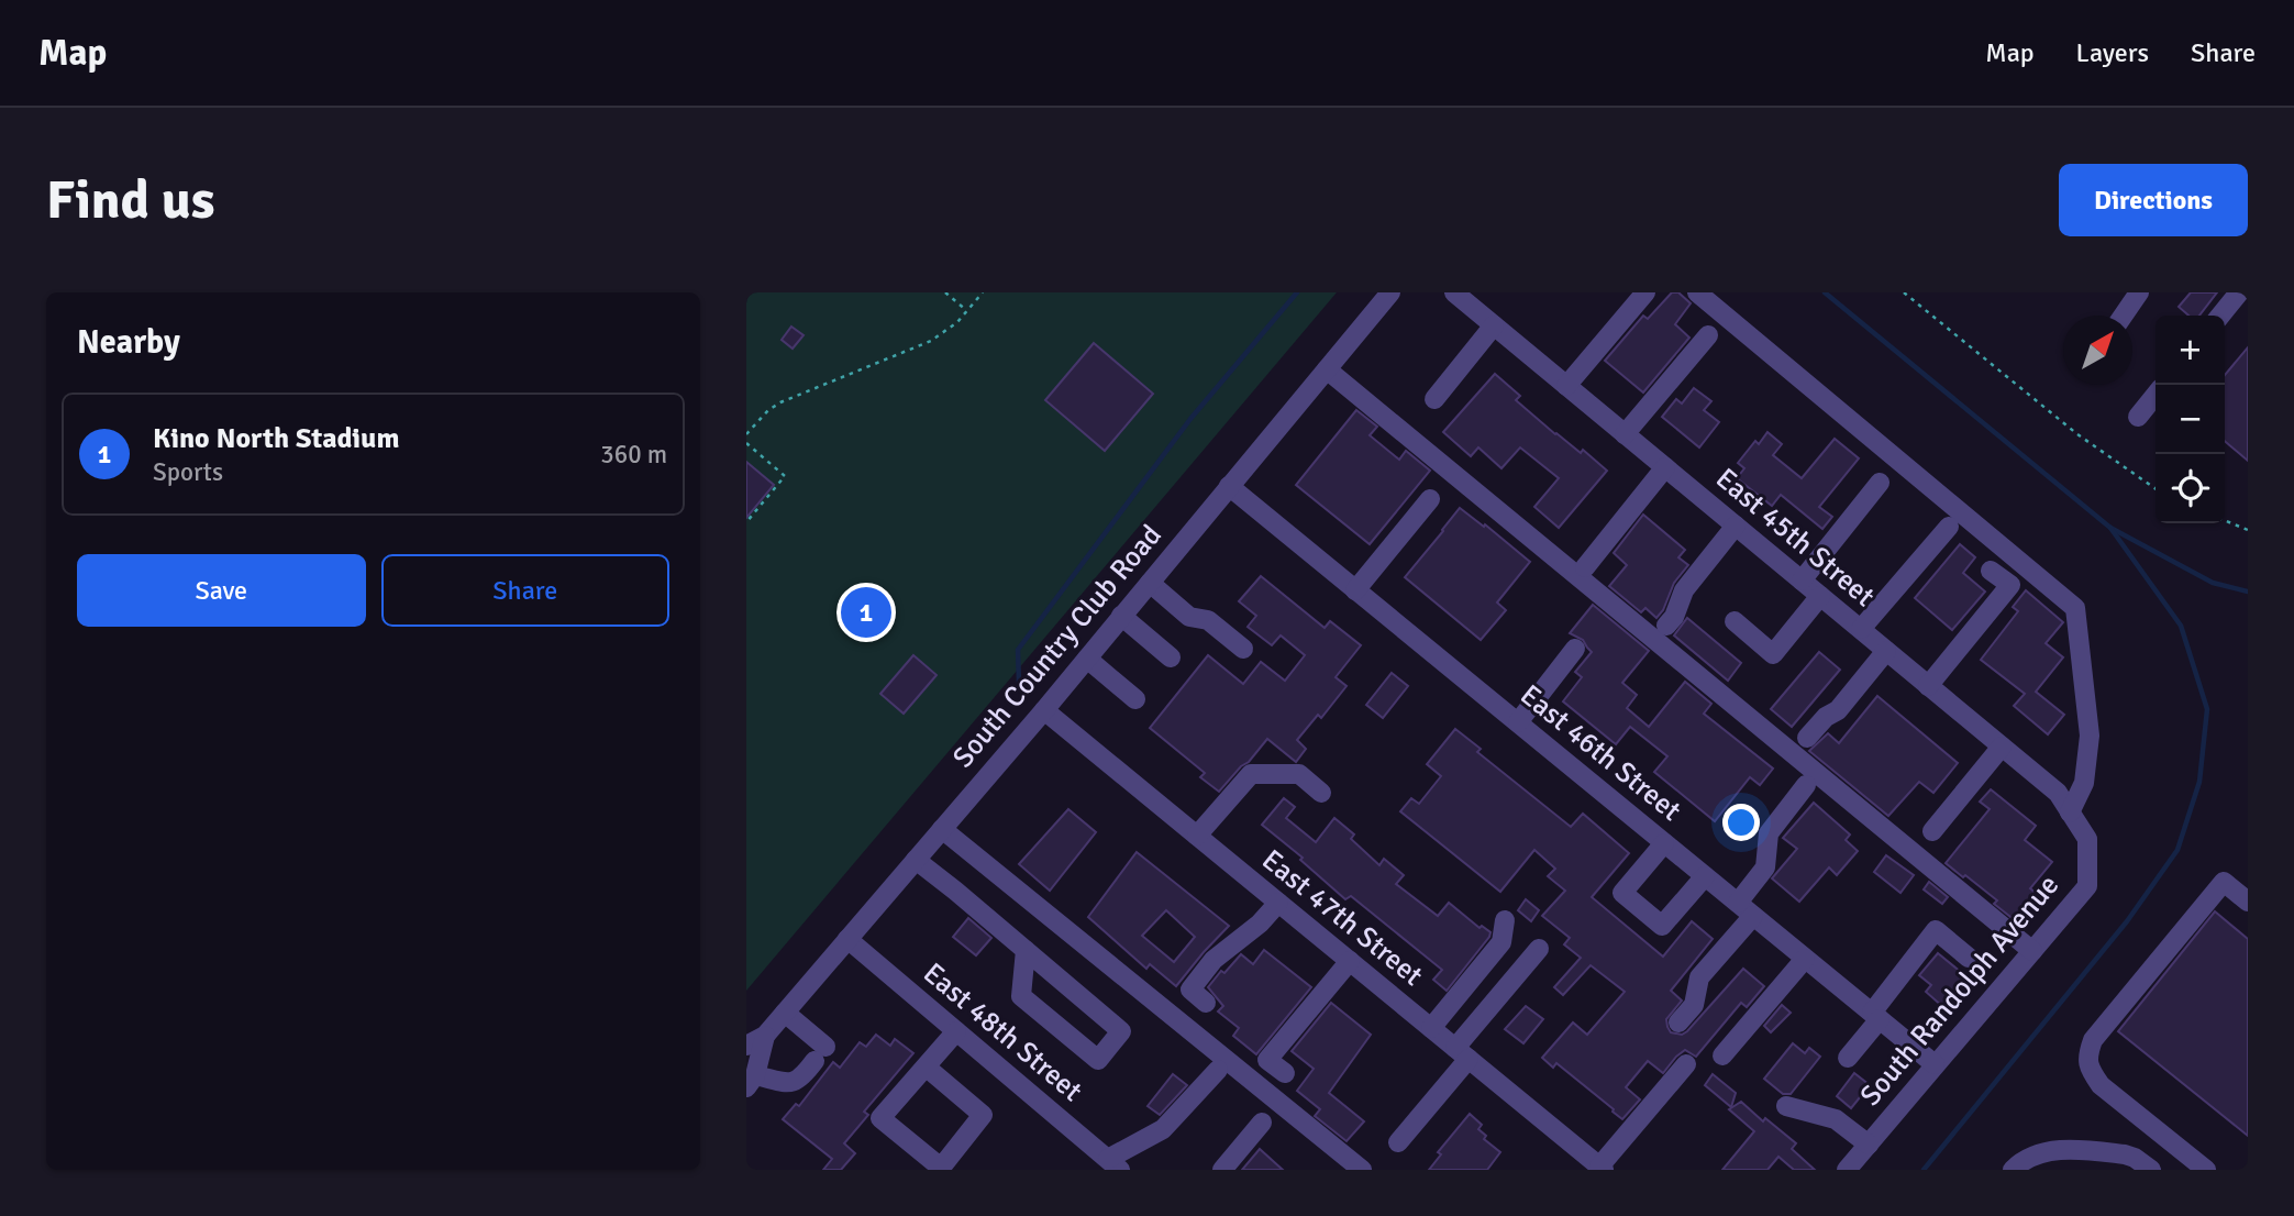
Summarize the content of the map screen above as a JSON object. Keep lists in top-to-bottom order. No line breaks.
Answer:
{"streets":{"street":["East 45th Street","South Country Club Road","East 46th Street","East 47th Street","South Randolph Avenue","East 48th Street"]},"crossings":[["East 45th Street","South Randolph Avenue"],["South Country Club Road","East 46th Street"],["South Country Club Road","East 47th Street"],["South Country Club Road","East 48th Street"],["East 46th Street","South Randolph Avenue"]],"north":"top right","page":{"header":"Map","nav":["Map","Layers","Share"],"buttons":["Directions",["Save","Share"]],"title":"Find us","heading":"Nearby","map_buttons":["+","−"],"list":[{"mark":"1","name":"Kino North Stadium","note":"Sports","value":"360 m"}],"pins":"1"}}
